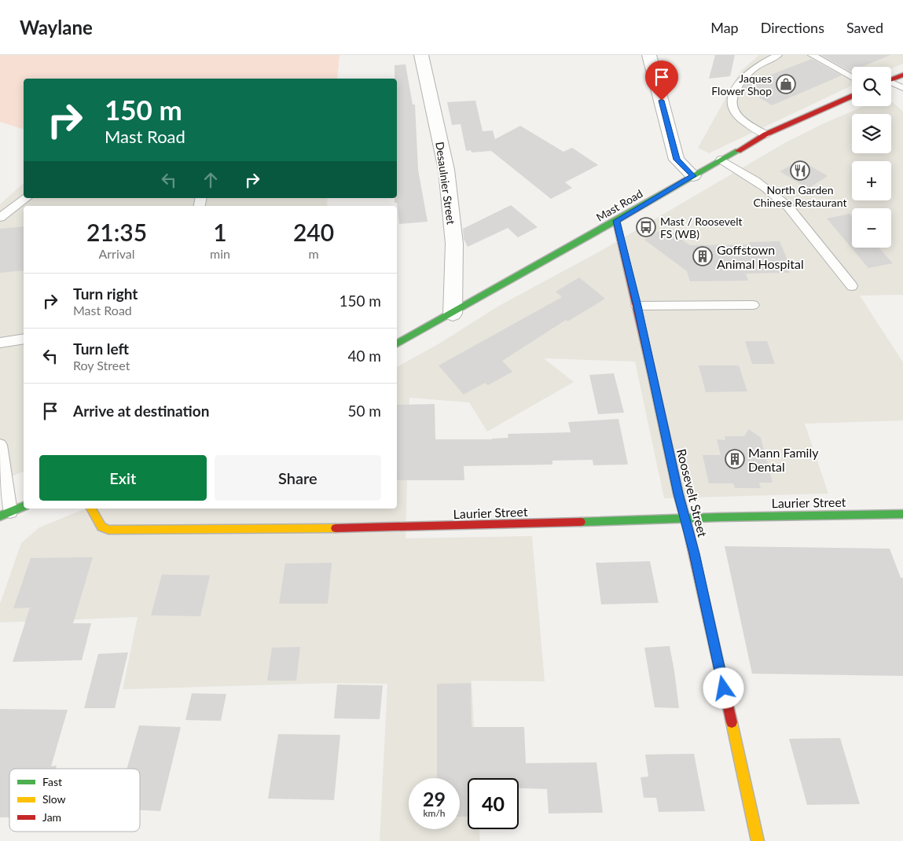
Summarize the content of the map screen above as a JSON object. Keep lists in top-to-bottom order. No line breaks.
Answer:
{"streets":{"street":["Desaulnier Street","Mast Road","Roosevelt Street","Laurier Street"]},"crossings":[["Desaulnier Street","Mast Road"],["Mast Road","Roosevelt Street"],["Roosevelt Street","Laurier Street"]],"places":{"shop":["Jaques Flower Shop"],"restaurant":["North Garden Chinese Restaurant"],"bus stop":["Mast / Roosevelt FS (WB)"],"building":["Goffstown Animal Hospital","Mann Family Dental"]},"legend":["Fast","Slow","Jam"],"page":{"header":"Waylane","nav":["Map","Directions","Saved"],"map_buttons":["+","−"],"turn":["150 m","Mast Road"],"eta":["21:35","Arrival","1","min","240","m"],"list":[{"name":"Turn right","note":"Mast Road","value":"150 m"},{"name":"Turn left","note":"Roy Street","value":"40 m"},{"name":"Arrive at destination","value":"50 m"}],"buttons":["Exit","Share"],"speed":"29 km/h","limit":"40"}}
